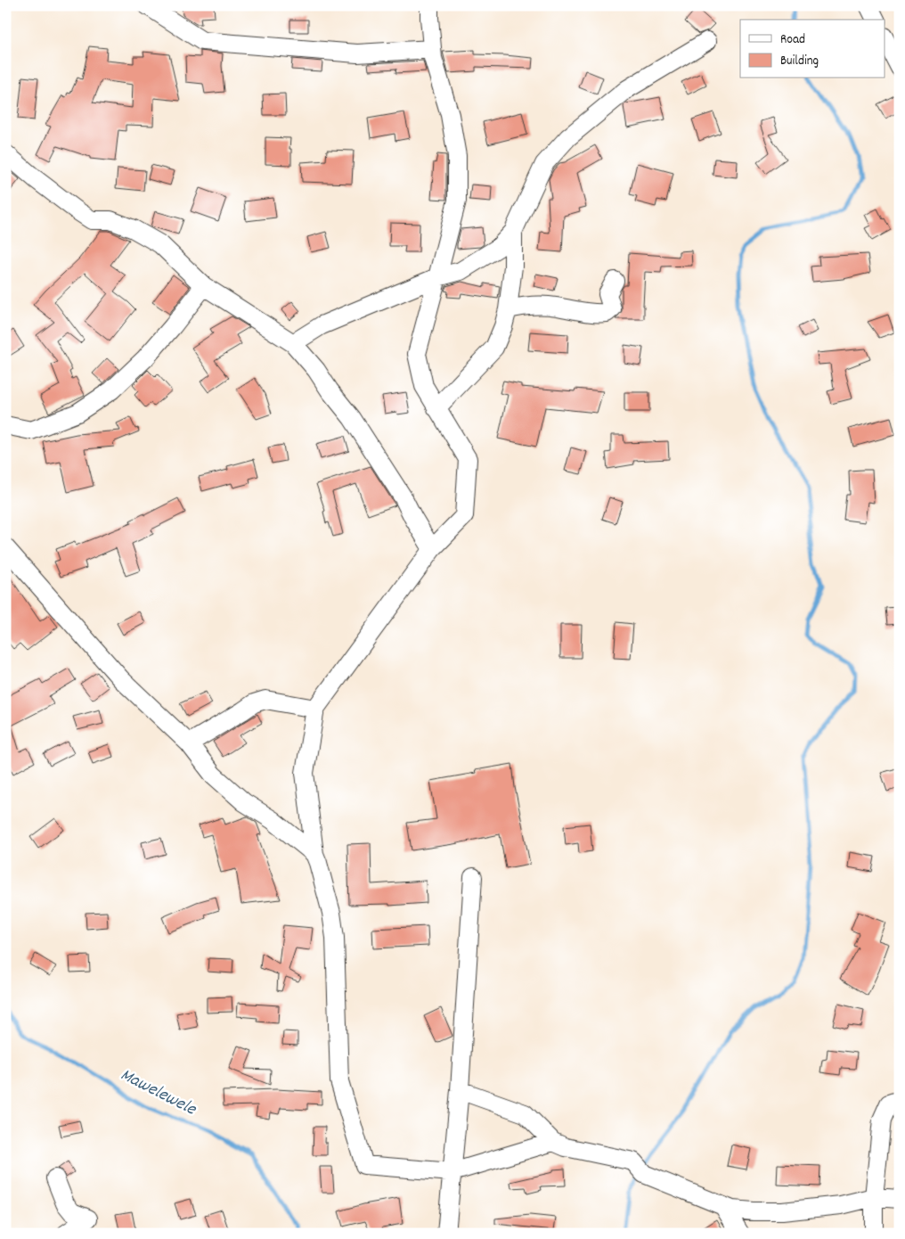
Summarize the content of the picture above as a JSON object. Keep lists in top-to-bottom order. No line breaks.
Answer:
{"water":["Mawelewele"],"legend":["Road","Building"]}
